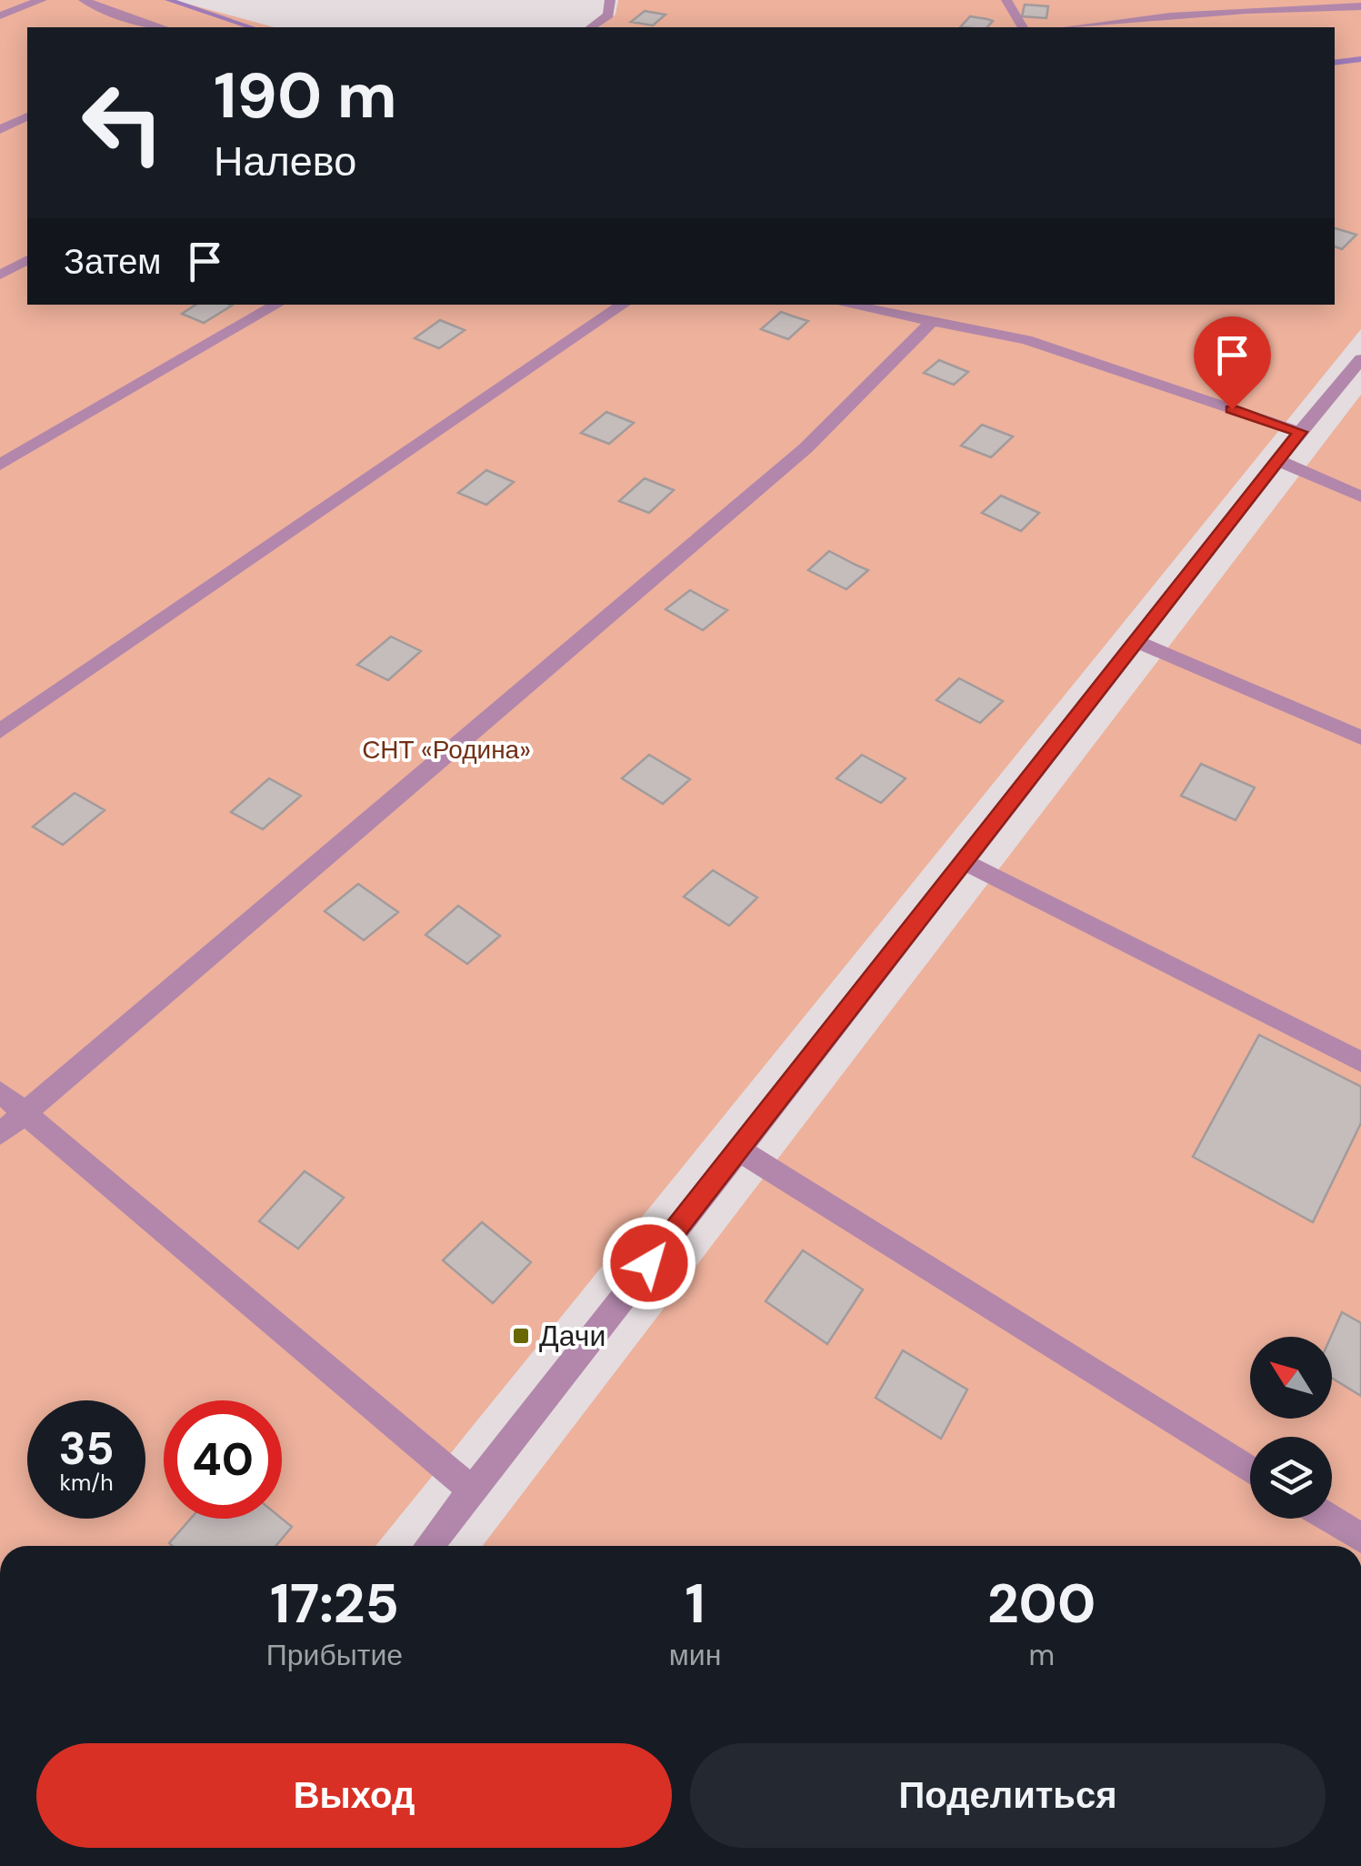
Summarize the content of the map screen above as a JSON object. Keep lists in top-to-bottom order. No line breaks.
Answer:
{"parks":["СНТ «Родина»"],"places":{"transit":["Дачи"]},"north":"top left","page":{"turn":["190 m","Налево"],"then":"Затем","speed":"35 km/h","limit":"40","eta":["17:25","Прибытие","1","мин","200","m"],"buttons":["Выход","Поделиться"]}}
